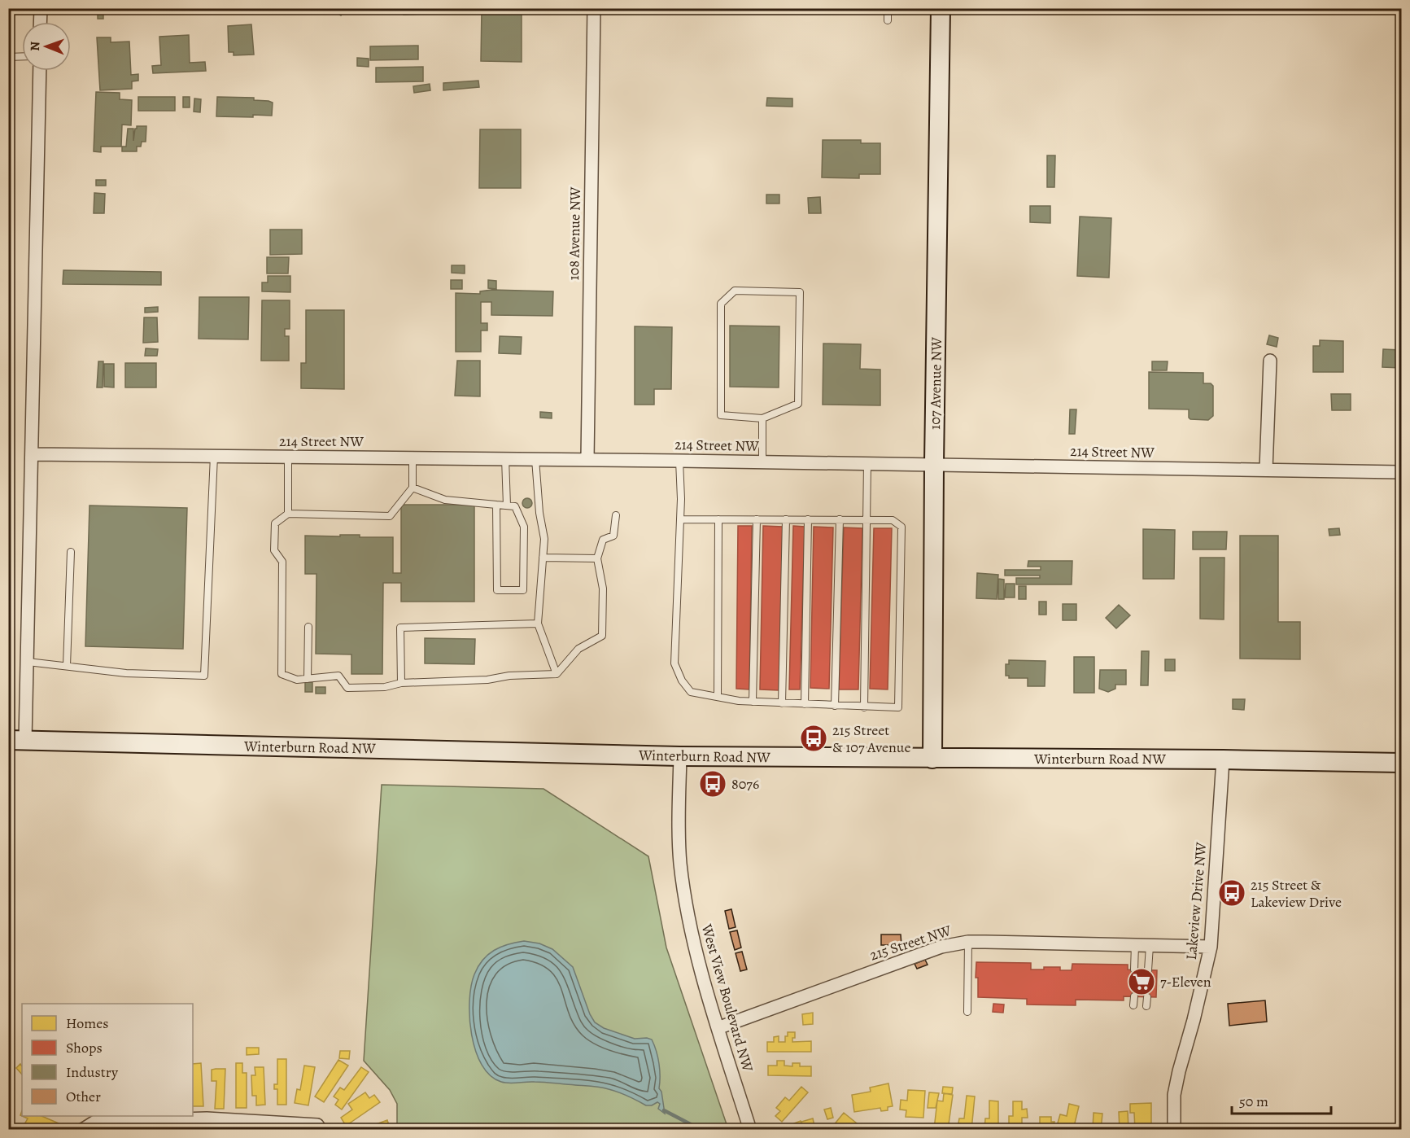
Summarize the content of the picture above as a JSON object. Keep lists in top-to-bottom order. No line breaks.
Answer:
{"streets":{"main road":["107 Avenue NW","Winterburn Road NW"],"street":["108 Avenue NW","214 Street NW","Lakeview Drive NW","215 Street NW","West View Boulevard NW"]},"crossings":[["108 Avenue NW","214 Street NW"],["107 Avenue NW","214 Street NW"],["107 Avenue NW","Winterburn Road NW"],["Winterburn Road NW","Lakeview Drive NW"],["Winterburn Road NW","West View Boulevard NW"],["Lakeview Drive NW","215 Street NW"],["215 Street NW","West View Boulevard NW"]],"places":{"bus stop":["215 Street & 107 Avenue","8076","215 Street & Lakeview Drive"],"supermarket":["7-Eleven"]},"legend":["Homes","Shops","Industry","Other"],"scale_bar":"50 m","north":"left"}
